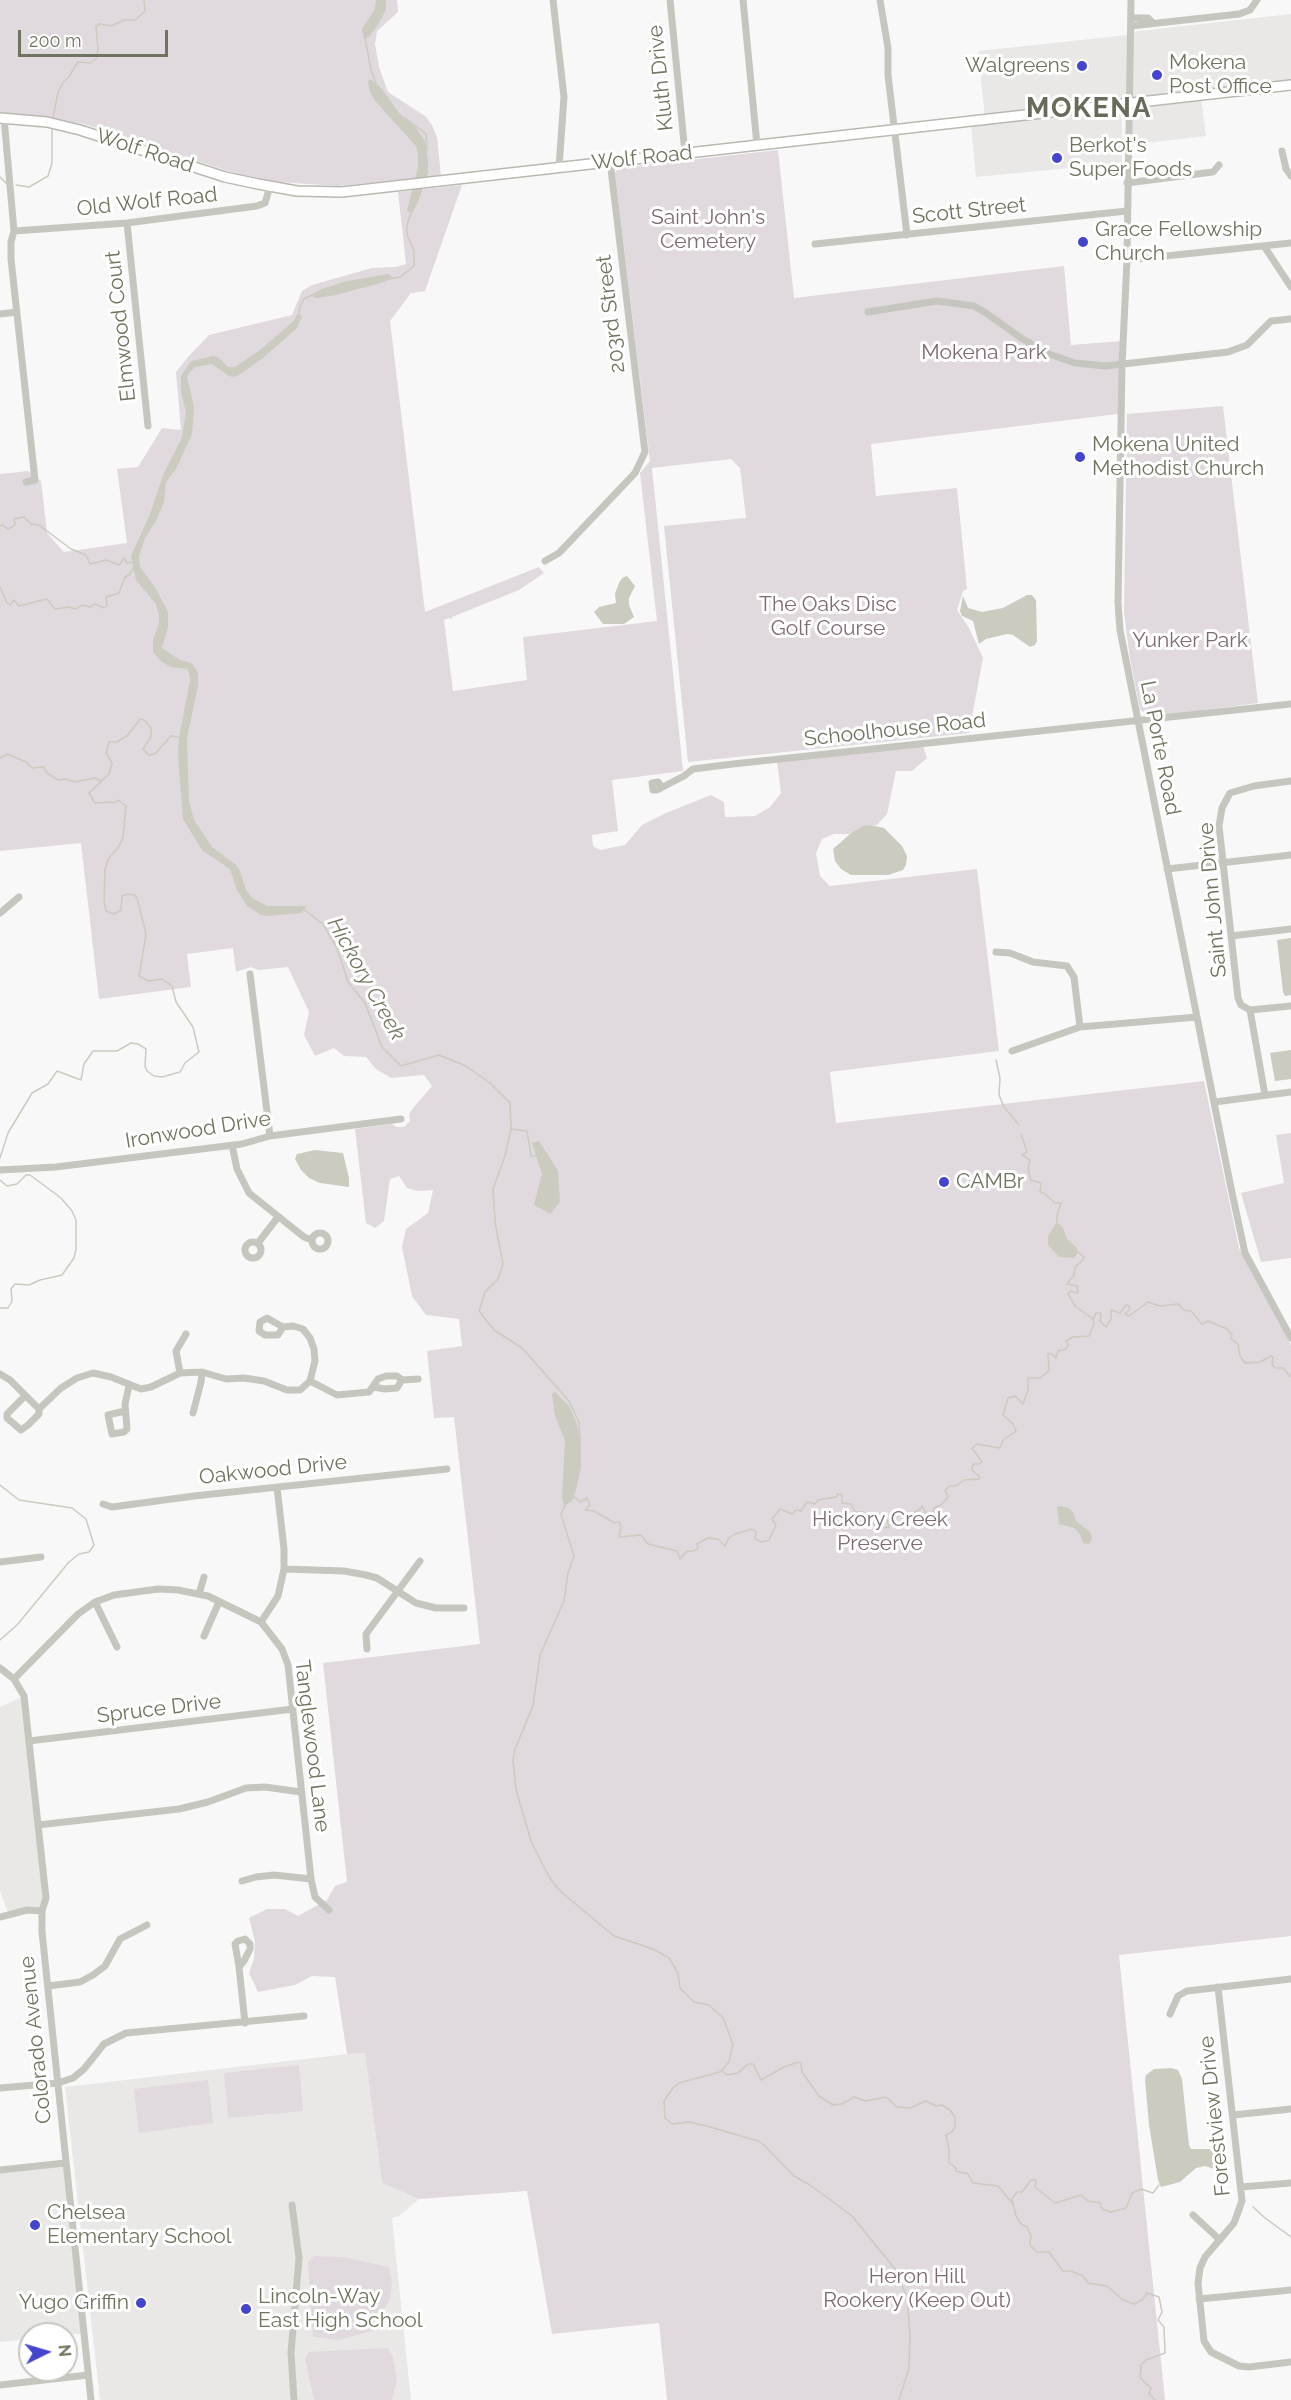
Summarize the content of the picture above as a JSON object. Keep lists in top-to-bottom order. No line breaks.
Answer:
{"streets":{"main road":["Wolf Road"],"street":["Kluth Drive","Old Wolf Road","Scott Street","203rd Street","Elmwood Court","Schoolhouse Road","La Porte Road","Saint John Drive","Ironwood Drive","Oakwood Drive","Spruce Drive","Tanglewood Lane","Colorado Avenue","Forestview Drive"]},"crossings":[["Kluth Drive","Wolf Road"],["Wolf Road","Old Wolf Road"],["Wolf Road","203rd Street"],["Wolf Road","La Porte Road"],["Old Wolf Road","Elmwood Court"],["Scott Street","La Porte Road"],["Schoolhouse Road","La Porte Road"],["Spruce Drive","Tanglewood Lane"],["Spruce Drive","Colorado Avenue"],["Tanglewood Lane","Colorado Avenue"]],"districts":["MOKENA"],"water":["Hickory Creek"],"parks":["Saint John's Cemetery","Mokena Park","The Oaks Disc Golf Course","Yunker Park","Hickory Creek Preserve","Heron Hill Rookery (Keep Out)"],"places":["Walgreens","Mokena Post Office","Berkot's Super Foods","Grace Fellowship Church","Mokena United Methodist Church","CAMBr","Chelsea Elementary School","Yugo Griffin","Lincoln-Way East High School"],"scale_bar":"200 m","north":"right"}
